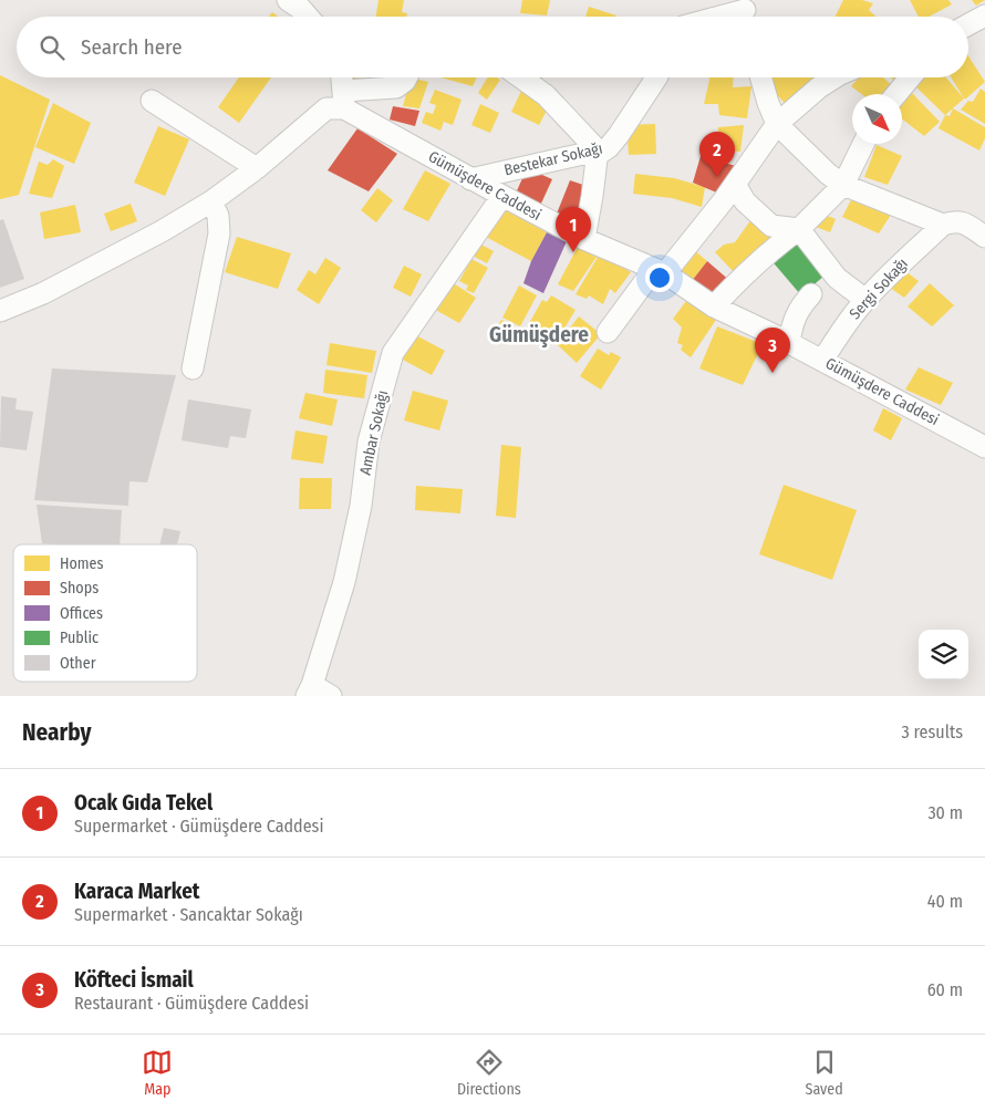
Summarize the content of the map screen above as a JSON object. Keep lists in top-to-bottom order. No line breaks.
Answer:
{"streets":{"street":["Bestekar Sokağı","Gümüşdere Caddesi","Sergi Sokağı","Ambar Sokağı"]},"crossings":[["Bestekar Sokağı","Gümüşdere Caddesi"],["Gümüşdere Caddesi","Sergi Sokağı"],["Gümüşdere Caddesi","Ambar Sokağı"]],"districts":["Gümüşdere"],"legend":["Homes","Shops","Offices","Public","Other"],"north":"bottom right","page":{"search":"Search here","pins":["2","1","3"],"heading":["Nearby","3 results"],"list":[{"mark":"1","name":"Ocak Gıda Tekel","note":"Supermarket · Gümüşdere Caddesi","value":"30 m"},{"mark":"2","name":"Karaca Market","note":"Supermarket · Sancaktar Sokağı","value":"40 m"},{"mark":"3","name":"Köfteci İsmail","note":"Restaurant · Gümüşdere Caddesi","value":"60 m"}],"nav":["Map","Directions","Saved"]}}
